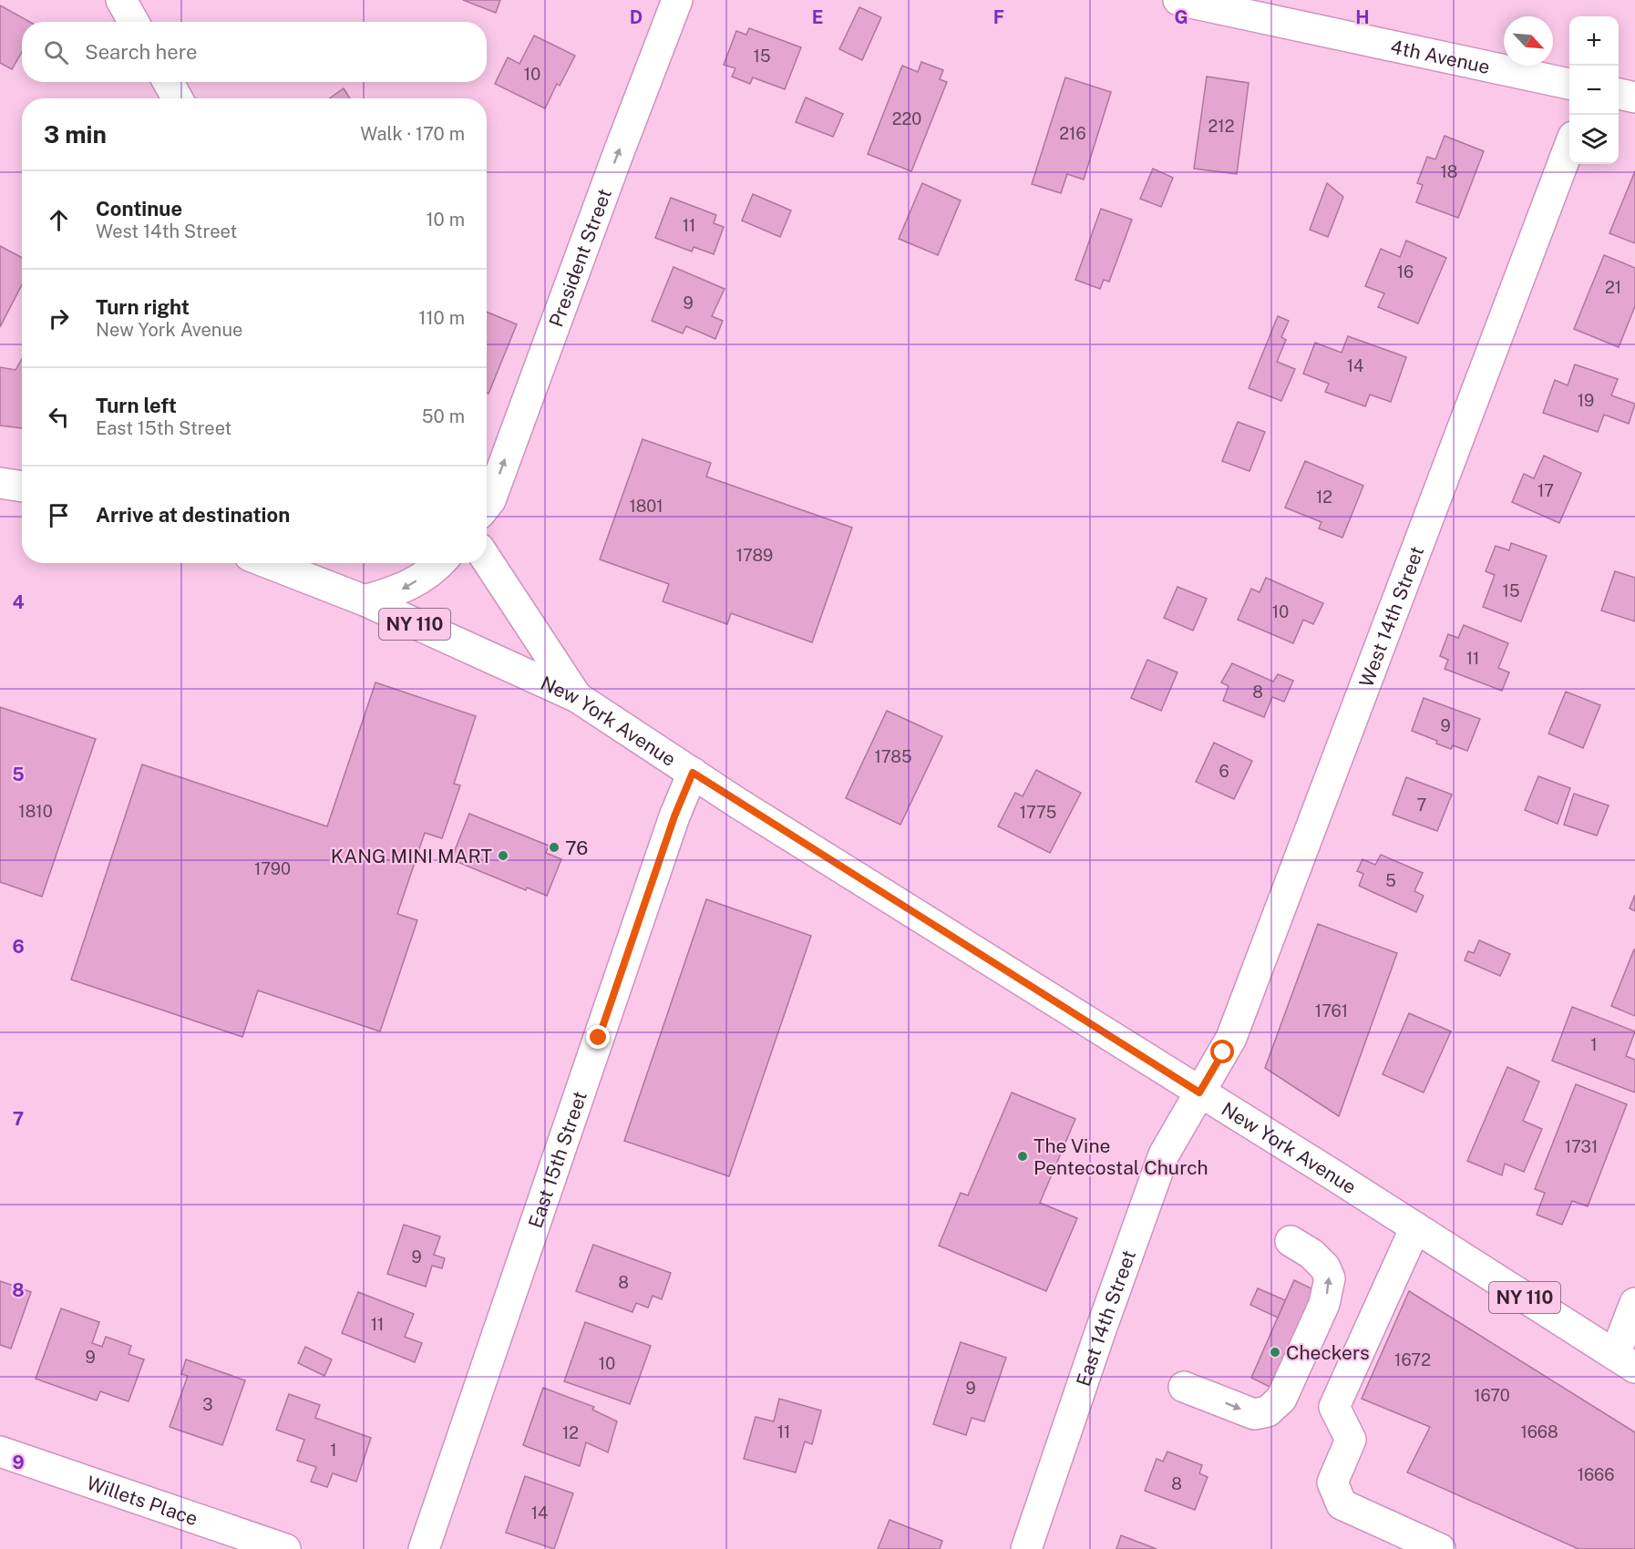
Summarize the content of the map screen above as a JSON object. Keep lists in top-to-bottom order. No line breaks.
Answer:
{"streets":{"street":["4th Avenue","President Street","West 14th Street","NY 110","New York Avenue","East 15th Street","East 14th Street","Willets Place"]},"crossings":[["West 14th Street","New York Avenue"],["West 14th Street","East 14th Street"],["New York Avenue","East 15th Street"],["New York Avenue","East 14th Street"]],"one_way":["President Street"],"places":["76","KANG MINI MART","The Vine Pentecostal Church","Checkers"],"house_numbers":["15","10","220","212","216","18","11","16","21","9","14","19","17","12","1801","1789","15","10","11","8","9","1785","6","7","1810","1775","1790","5","1761","1","1731","9","8","11","9","1672","10","9","1670","3","11","1668","12","1","1666","8","14"],"north":"bottom right","page":{"map_buttons":["+","−"],"search":"Search here","heading":["3 min","Walk · 170 m"],"list":[["Continue","West 14th Street","10 m"],["Turn right","New York Avenue","110 m"],["Turn left","East 15th Street","50 m"],"Arrive at destination"]},"grid":{"columns":["D","E","F","G","H"],"rows":["4","5","6","7","8","9"]}}
